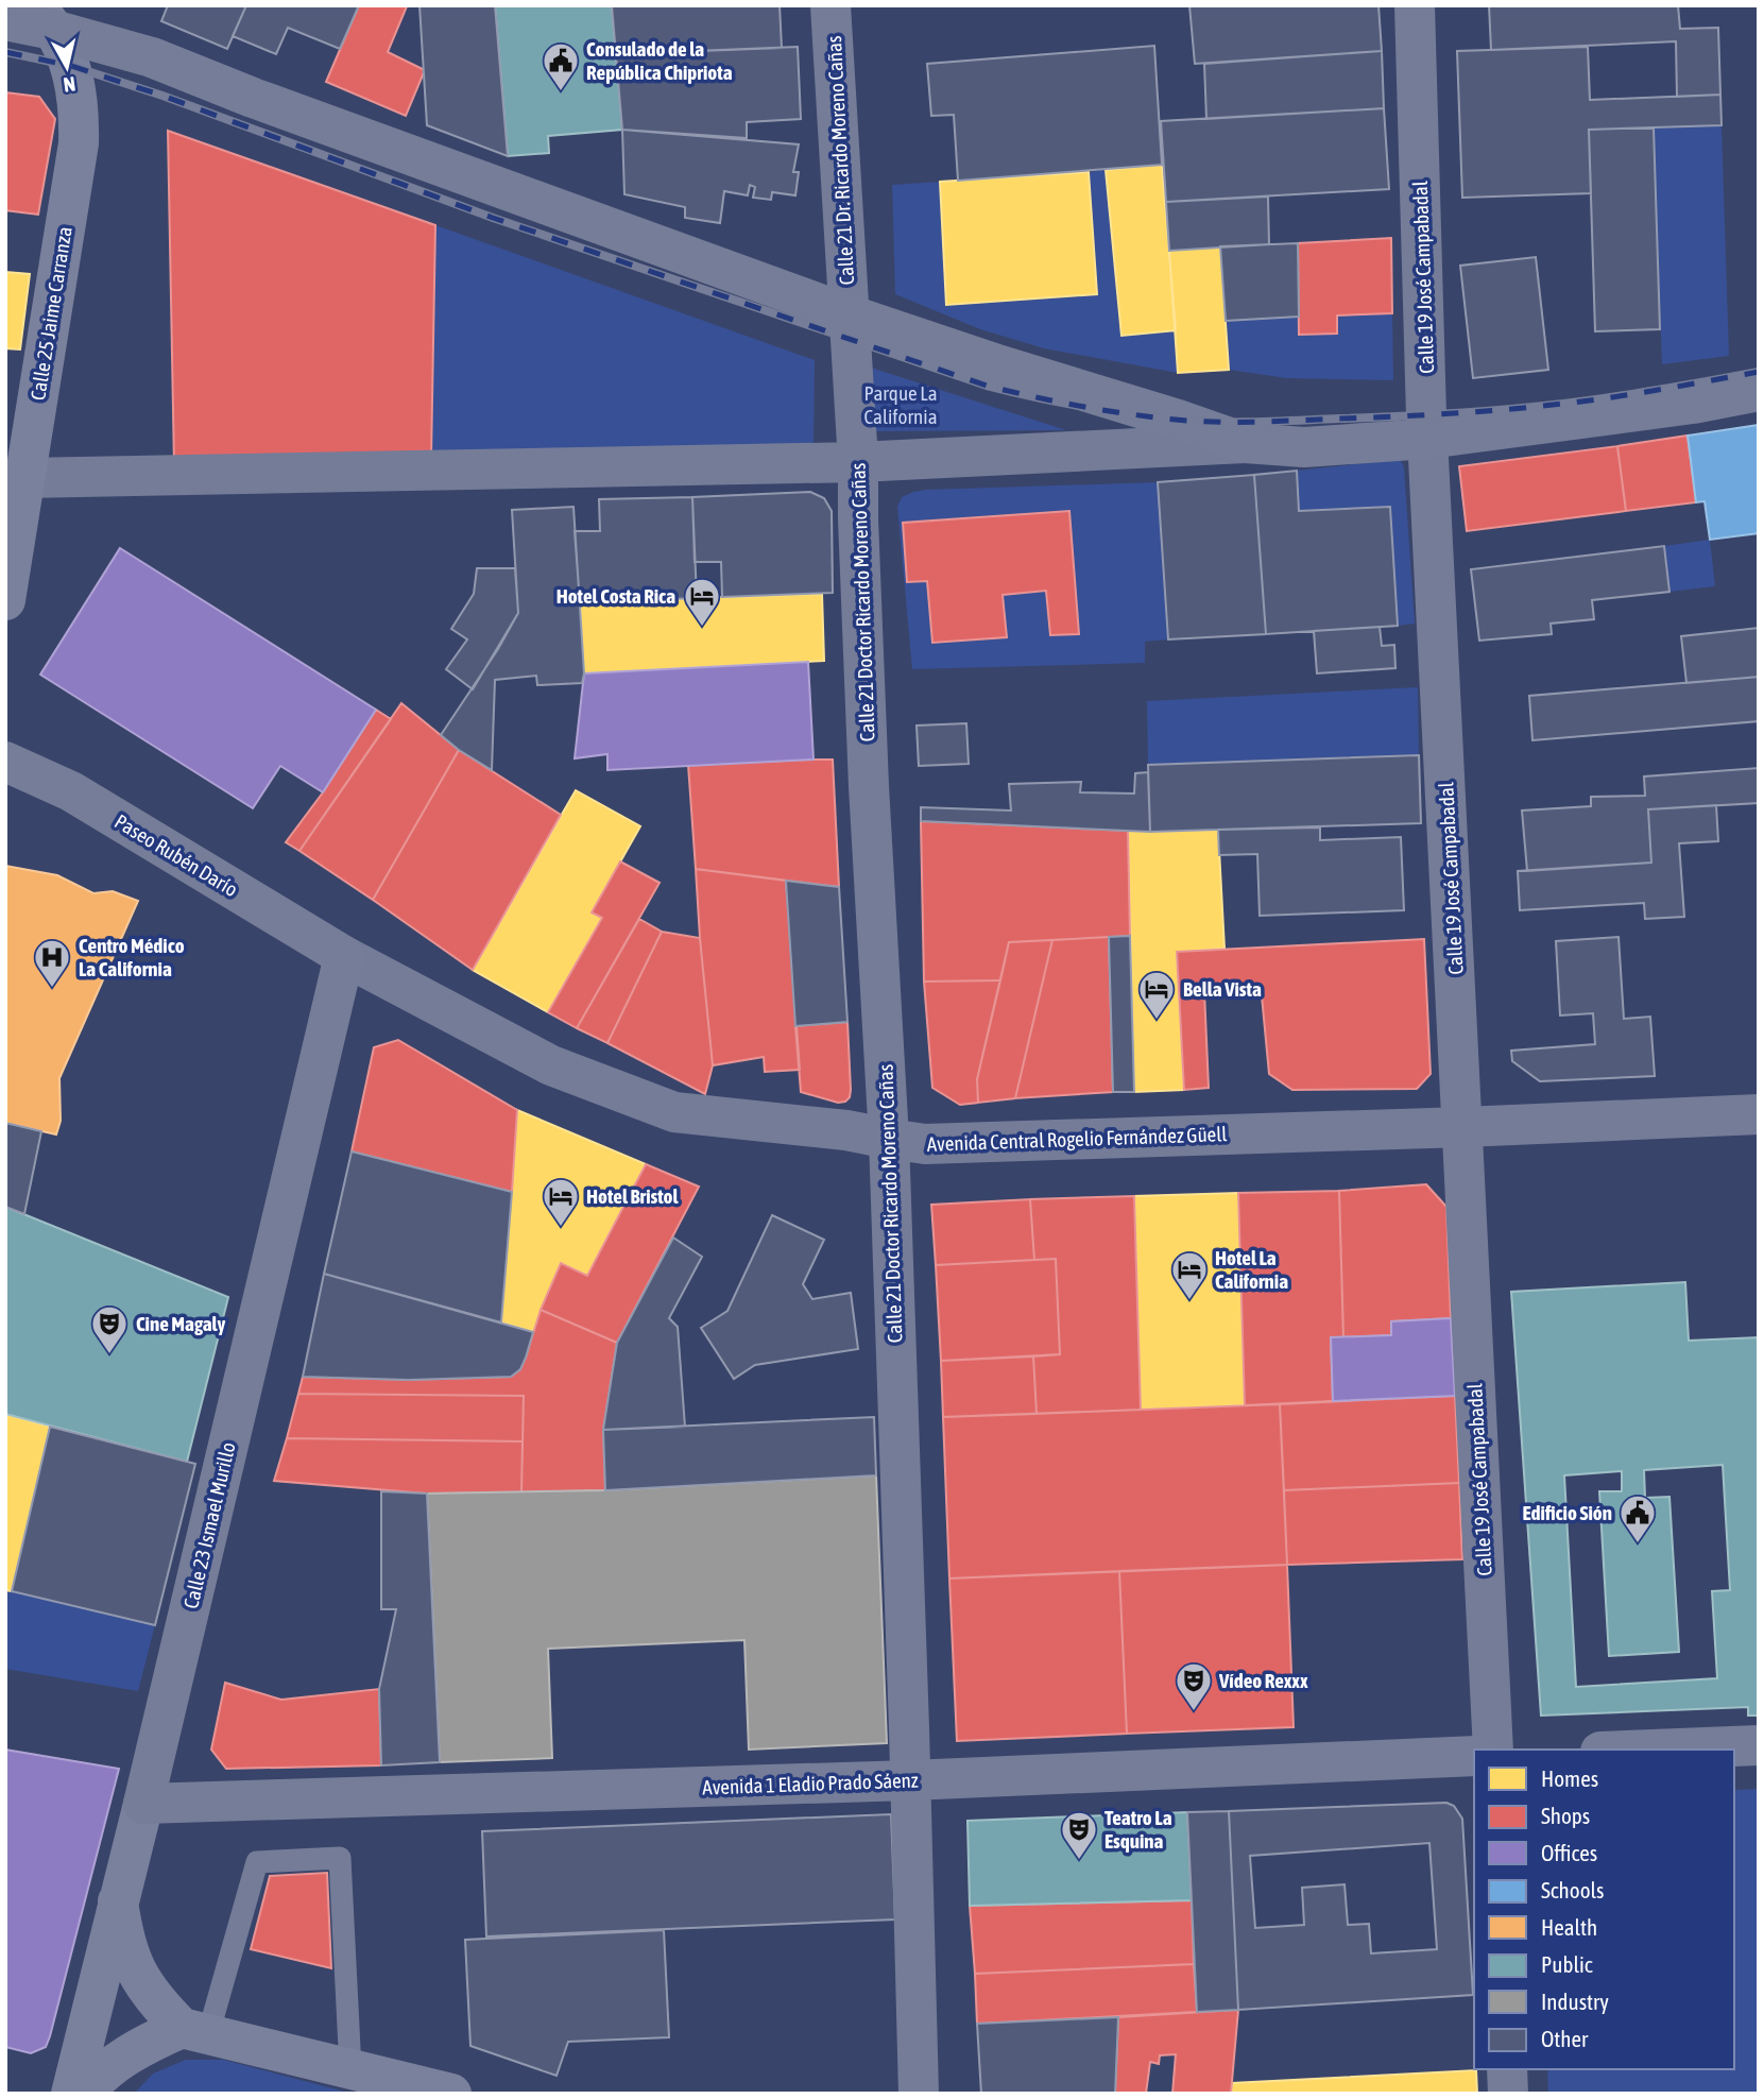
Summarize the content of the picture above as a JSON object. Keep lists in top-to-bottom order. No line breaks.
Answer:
{"streets":{"highway":["Paseo Rubén Darío","Calle 23 Ismael Murillo","Avenida 1 Eladio Prado Sáenz"],"main road":["Calle 25 Jaime Carranza"],"street":["Calle 21 Dr. Ricardo Moreno Cañas","Calle 19 José Campabadal","Calle 21 Doctor Ricardo Moreno Cañas","Avenida Central Rogelio Fernández Güell"]},"crossings":[["Calle 21 Dr. Ricardo Moreno Cañas","Calle 21 Doctor Ricardo Moreno Cañas"],["Calle 19 José Campabadal","Avenida Central Rogelio Fernández Güell"],["Calle 21 Doctor Ricardo Moreno Cañas","Avenida Central Rogelio Fernández Güell"],["Calle 21 Doctor Ricardo Moreno Cañas","Avenida 1 Eladio Prado Sáenz"],["Paseo Rubén Darío","Avenida Central Rogelio Fernández Güell"],["Paseo Rubén Darío","Calle 23 Ismael Murillo"],["Avenida Central Rogelio Fernández Güell","Calle 23 Ismael Murillo"],["Calle 23 Ismael Murillo","Avenida 1 Eladio Prado Sáenz"]],"parks":["Parque La California"],"places":{"public building":["Consulado de la República Chipriota","Edificio Sión"],"hotel":["Hotel Costa Rica","Bella Vista","Hotel Bristol","Hotel La California"],"hospital":["Centro Médico La California"],"theatre":["Cine Magaly","Vídeo Rexxx","Teatro La Esquina"]},"legend":["Homes","Shops","Offices","Schools","Health","Public","Industry","Other"],"north":"bottom"}
